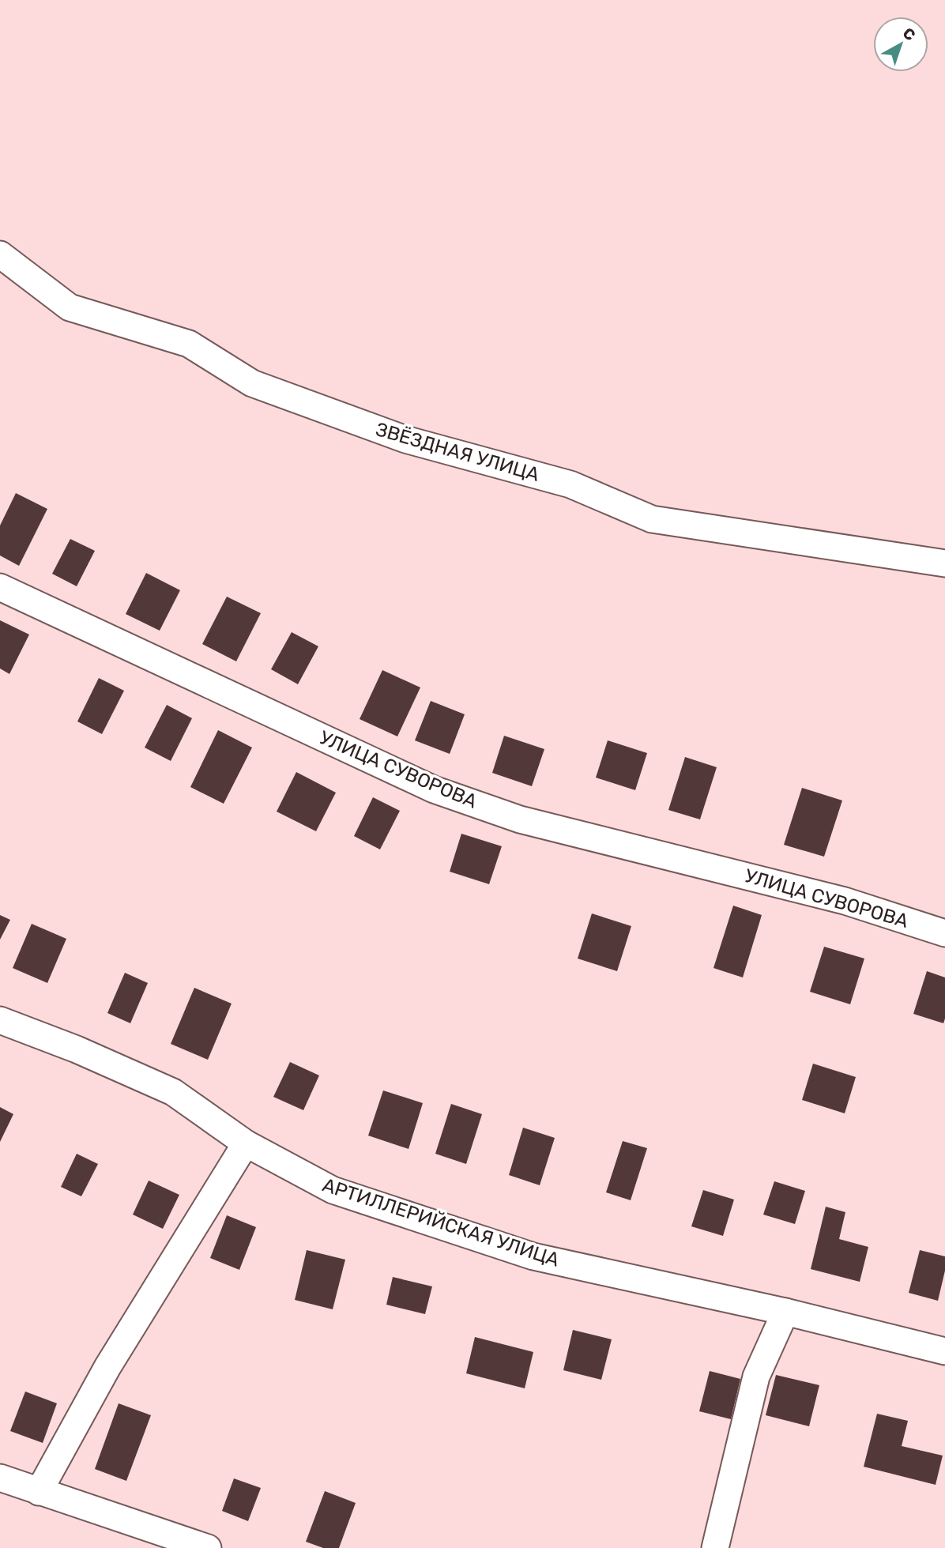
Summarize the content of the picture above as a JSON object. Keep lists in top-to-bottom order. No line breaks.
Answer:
{"streets":{"street":["ЗВЁЗДНАЯ УЛИЦА","УЛИЦА СУВОРОВА","АРТИЛЛЕРИЙСКАЯ УЛИЦА"]},"north":"top right"}
